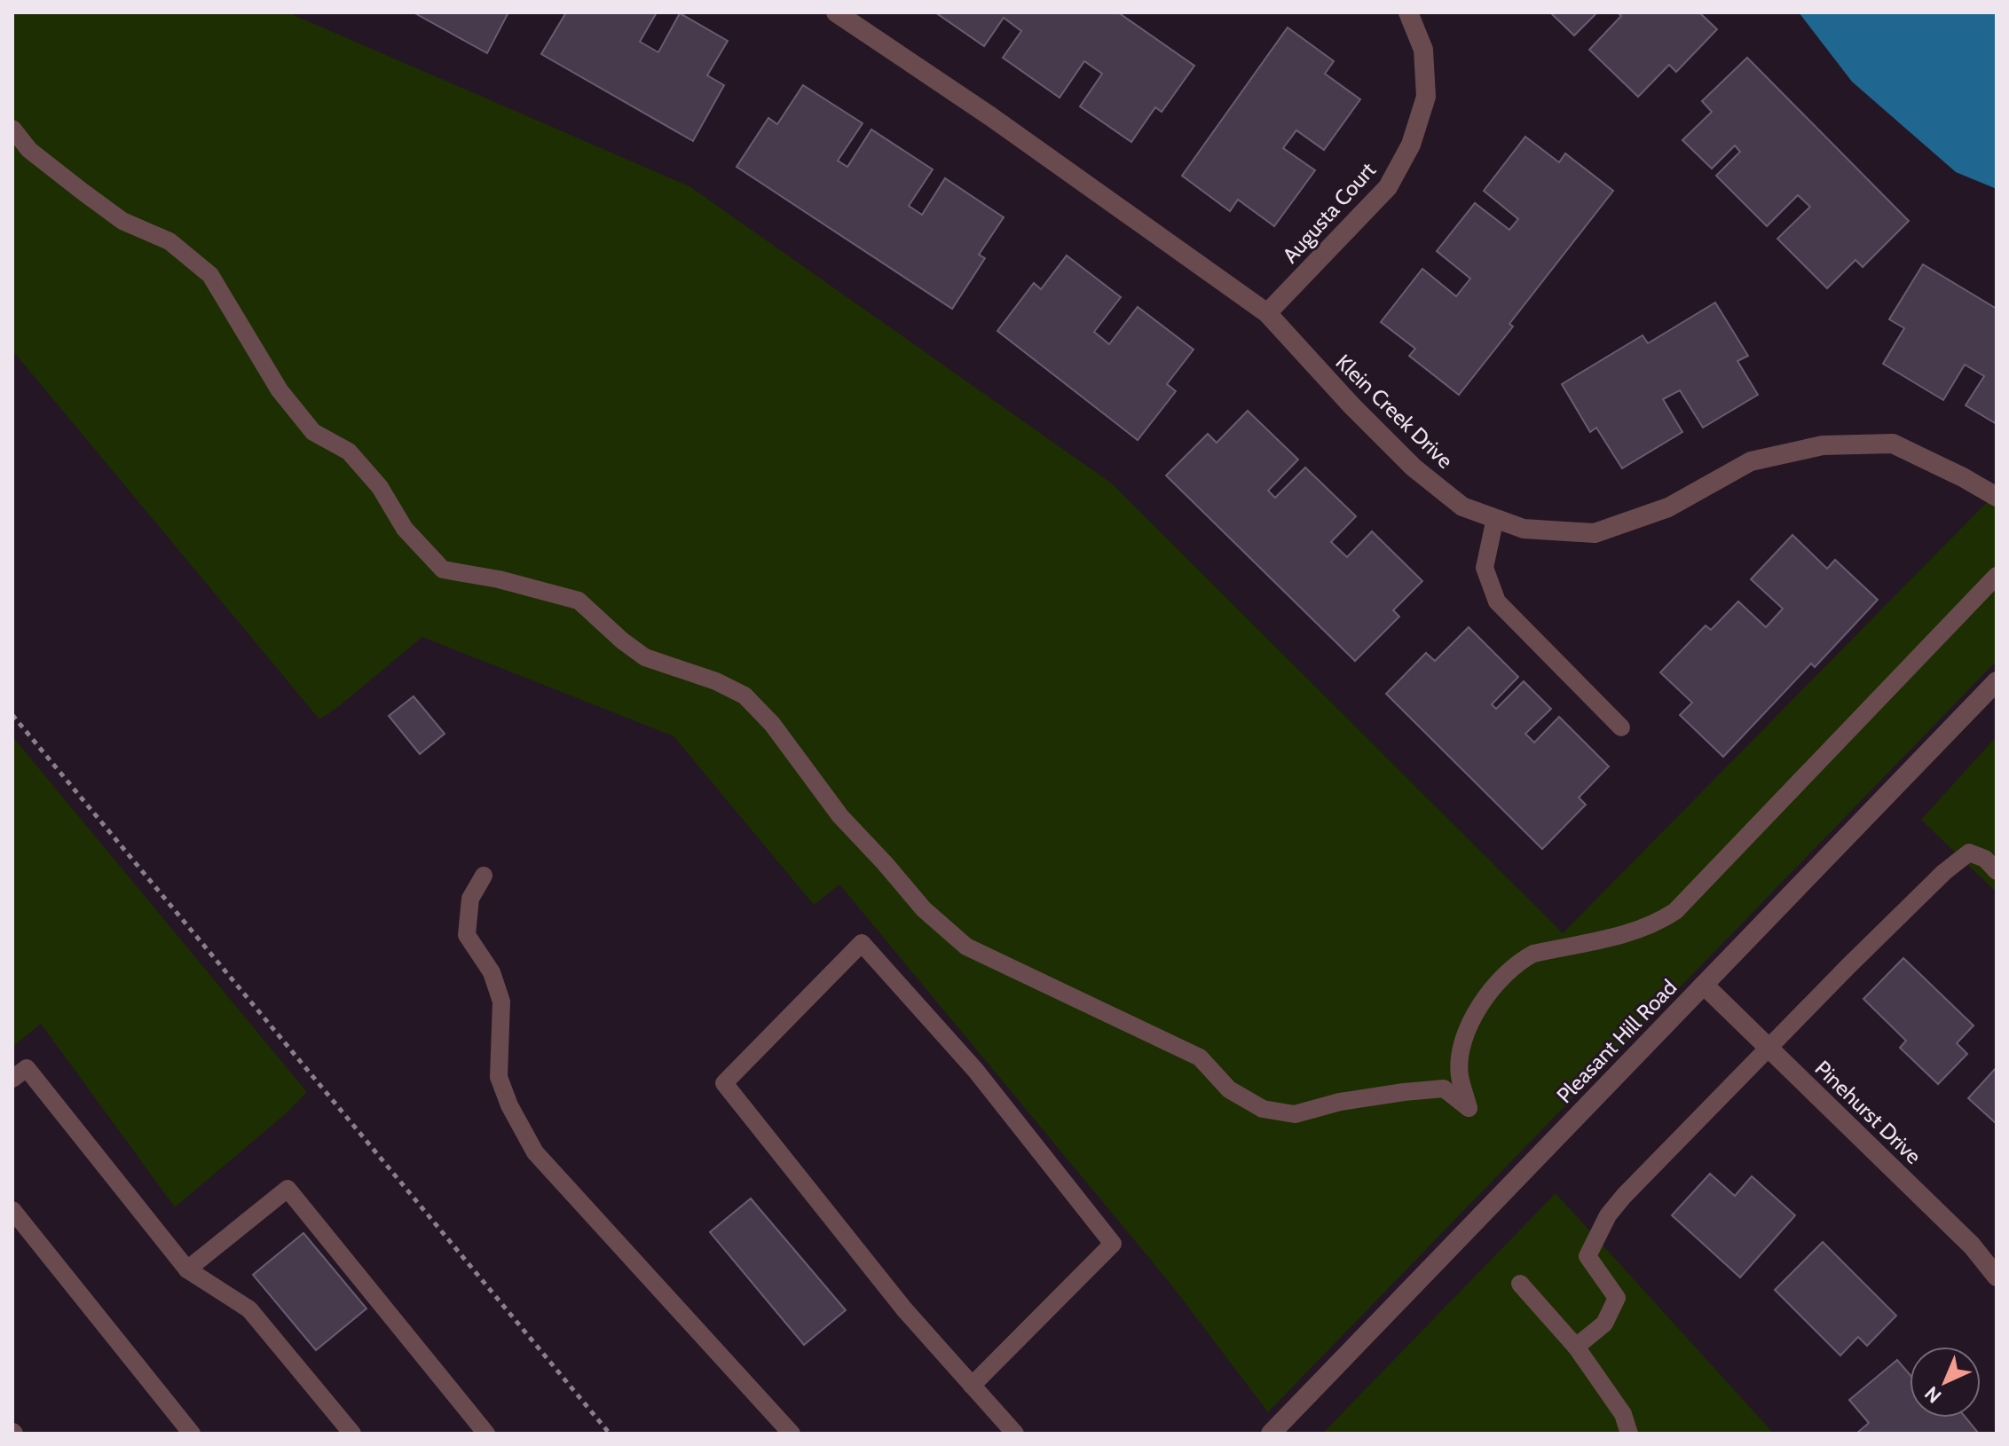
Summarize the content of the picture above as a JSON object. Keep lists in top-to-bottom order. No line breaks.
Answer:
{"streets":{"street":["Augusta Court","Klein Creek Drive","Pleasant Hill Road","Pinehurst Drive"]},"crossings":[["Augusta Court","Klein Creek Drive"],["Pleasant Hill Road","Pinehurst Drive"]],"north":"bottom left"}
